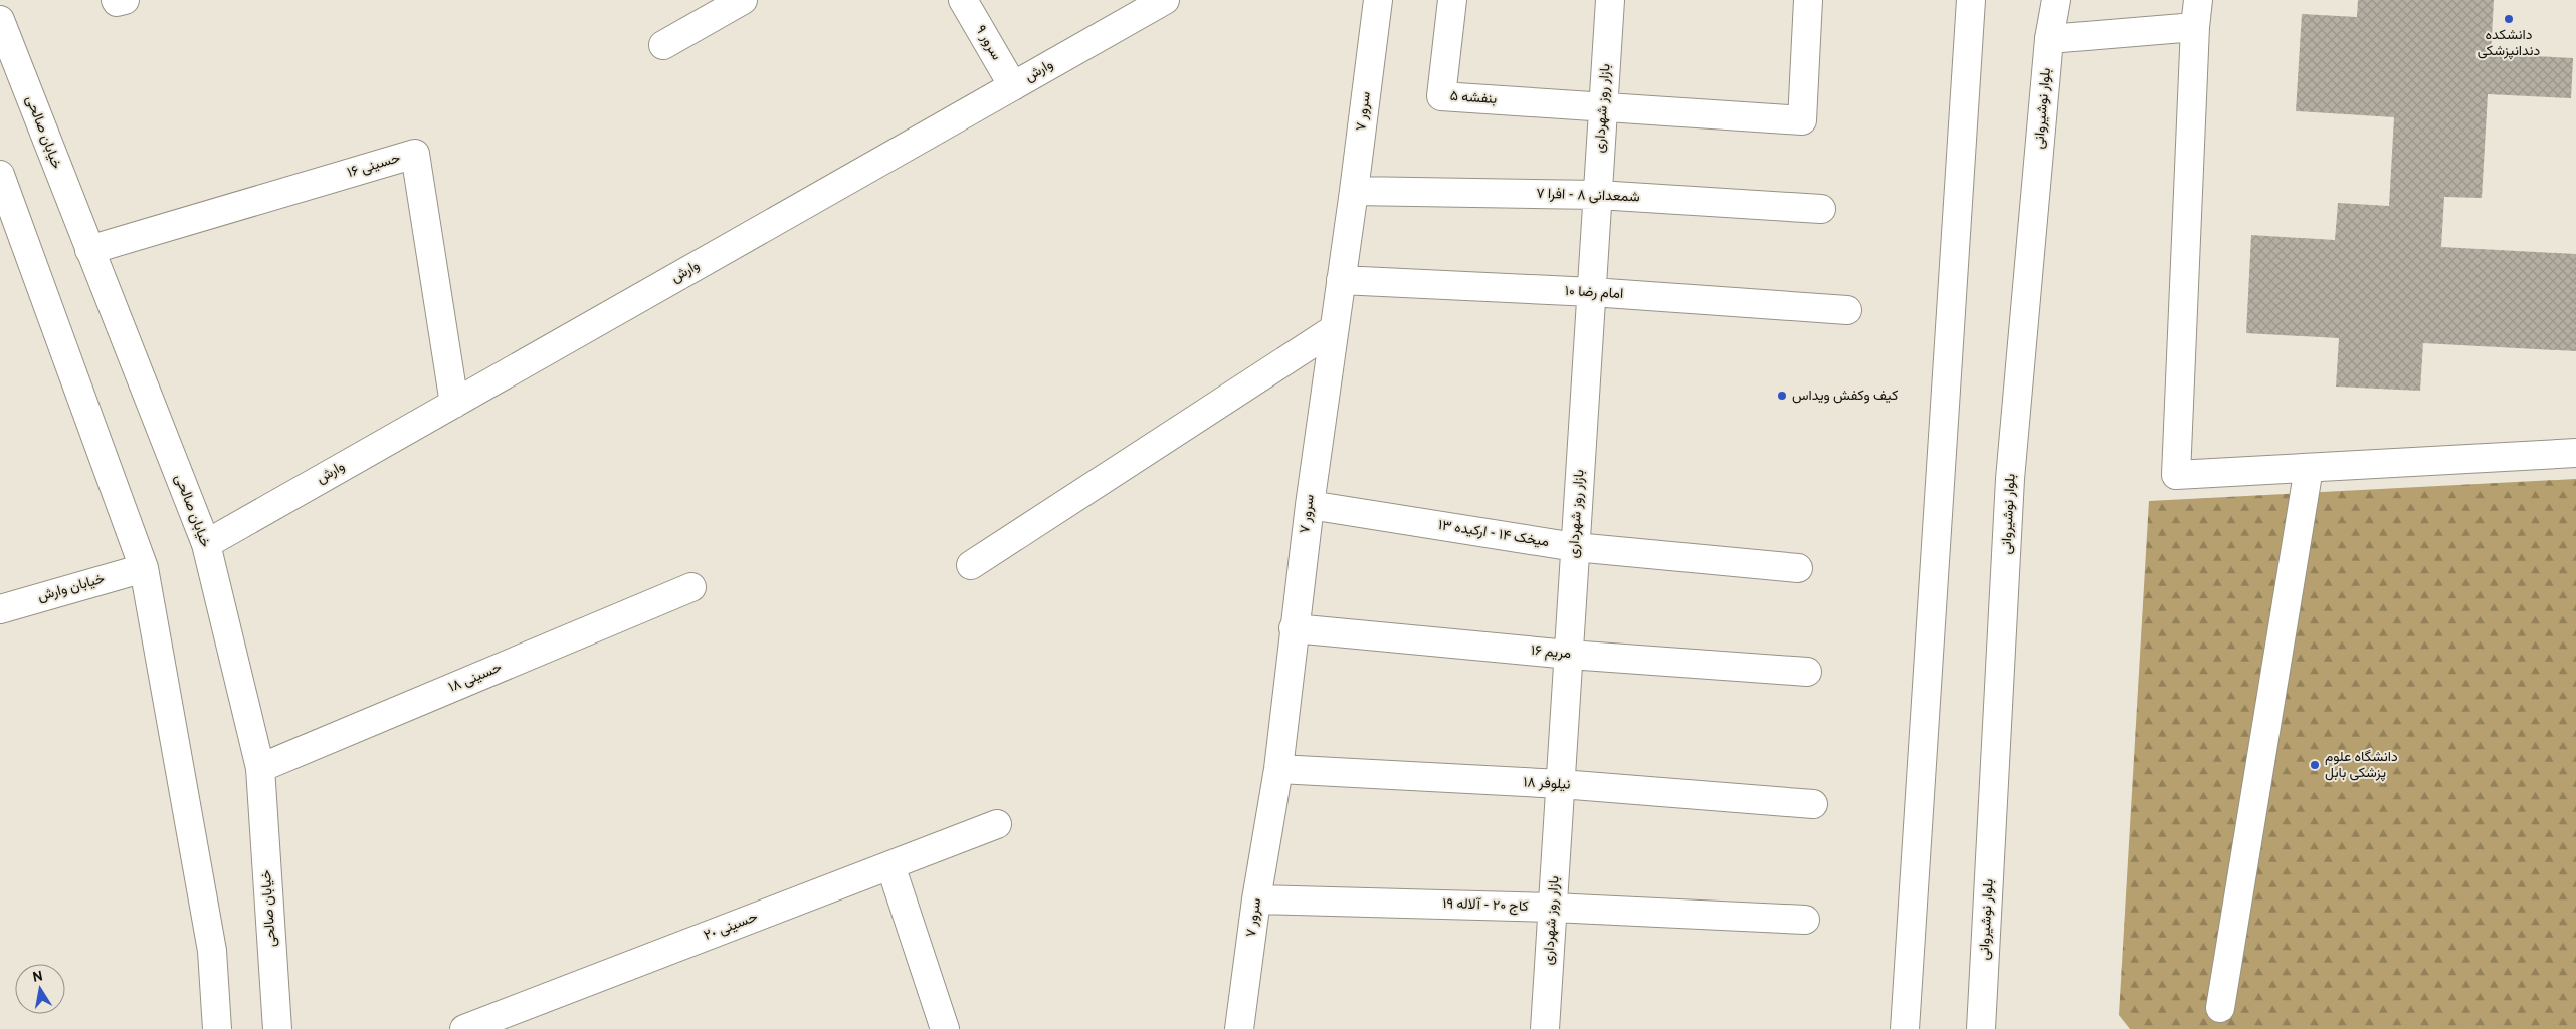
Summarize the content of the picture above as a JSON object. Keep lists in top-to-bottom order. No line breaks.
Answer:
{"streets":{"street":["سرور ۹","وارش","بنفشه ۵","بازار روز شهرداری","بلوار نوشیروانی","سرور ۷","خيابان صالحی","حسینی ۱۶","شمعدانی ۸ - افرا ۷","امام رضا ۱۰","میخک ۱۴ - ارکیده ۱۳","خیابان وارش","مریم ۱۶","حسینی ۱۸","نیلوفر ۱۸","کاج ۲۰ - آلاله ۱۹","حسینی ٢٠"]},"crossings":[["سرور ۹","وارش"],["وارش","خيابان صالحی"],["وارش","حسینی ۱۶"],["بنفشه ۵","بازار روز شهرداری"],["بازار روز شهرداری","شمعدانی ۸ - افرا ۷"],["بازار روز شهرداری","امام رضا ۱۰"],["بازار روز شهرداری","میخک ۱۴ - ارکیده ۱۳"],["بازار روز شهرداری","مریم ۱۶"],["بازار روز شهرداری","نیلوفر ۱۸"],["بازار روز شهرداری","کاج ۲۰ - آلاله ۱۹"],["سرور ۷","شمعدانی ۸ - افرا ۷"],["سرور ۷","امام رضا ۱۰"],["سرور ۷","میخک ۱۴ - ارکیده ۱۳"],["سرور ۷","مریم ۱۶"],["سرور ۷","نیلوفر ۱۸"],["سرور ۷","کاج ۲۰ - آلاله ۱۹"],["خيابان صالحی","حسینی ۱۶"],["خيابان صالحی","حسینی ۱۸"]],"places":["دانشکده دندانپزشکی","کیف و‌کفش ویداس","دانشگاه علوم پزشکی بابل"],"north":"top"}
